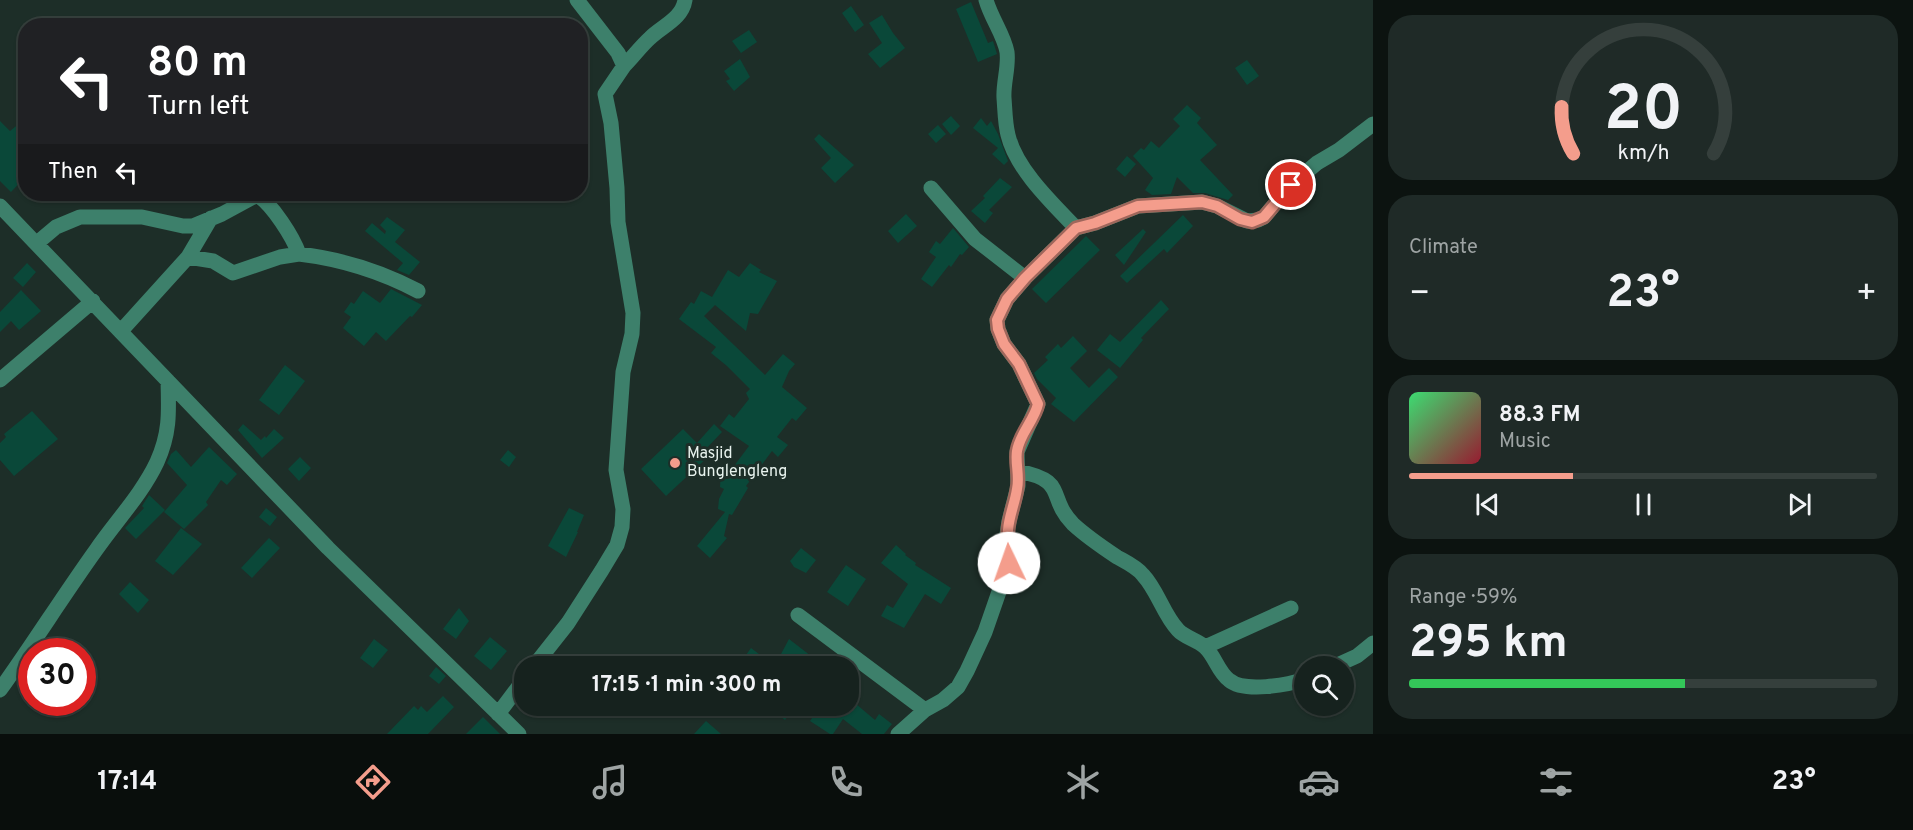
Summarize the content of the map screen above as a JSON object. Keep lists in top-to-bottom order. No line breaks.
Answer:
{"places":["Masjid Bunglengleng"],"page":{"turn":["80 m","Turn left"],"then":"Then","tile":["Climate",["Range · 59%","295 km"]],"heat":["−","23°","+"],"song":["88.3 FM","Music"],"limit":"30","trip":"17:15 · 1 min · 300 m","tabs":["17:14","23°"],"gauge":["20","km/h"]}}
